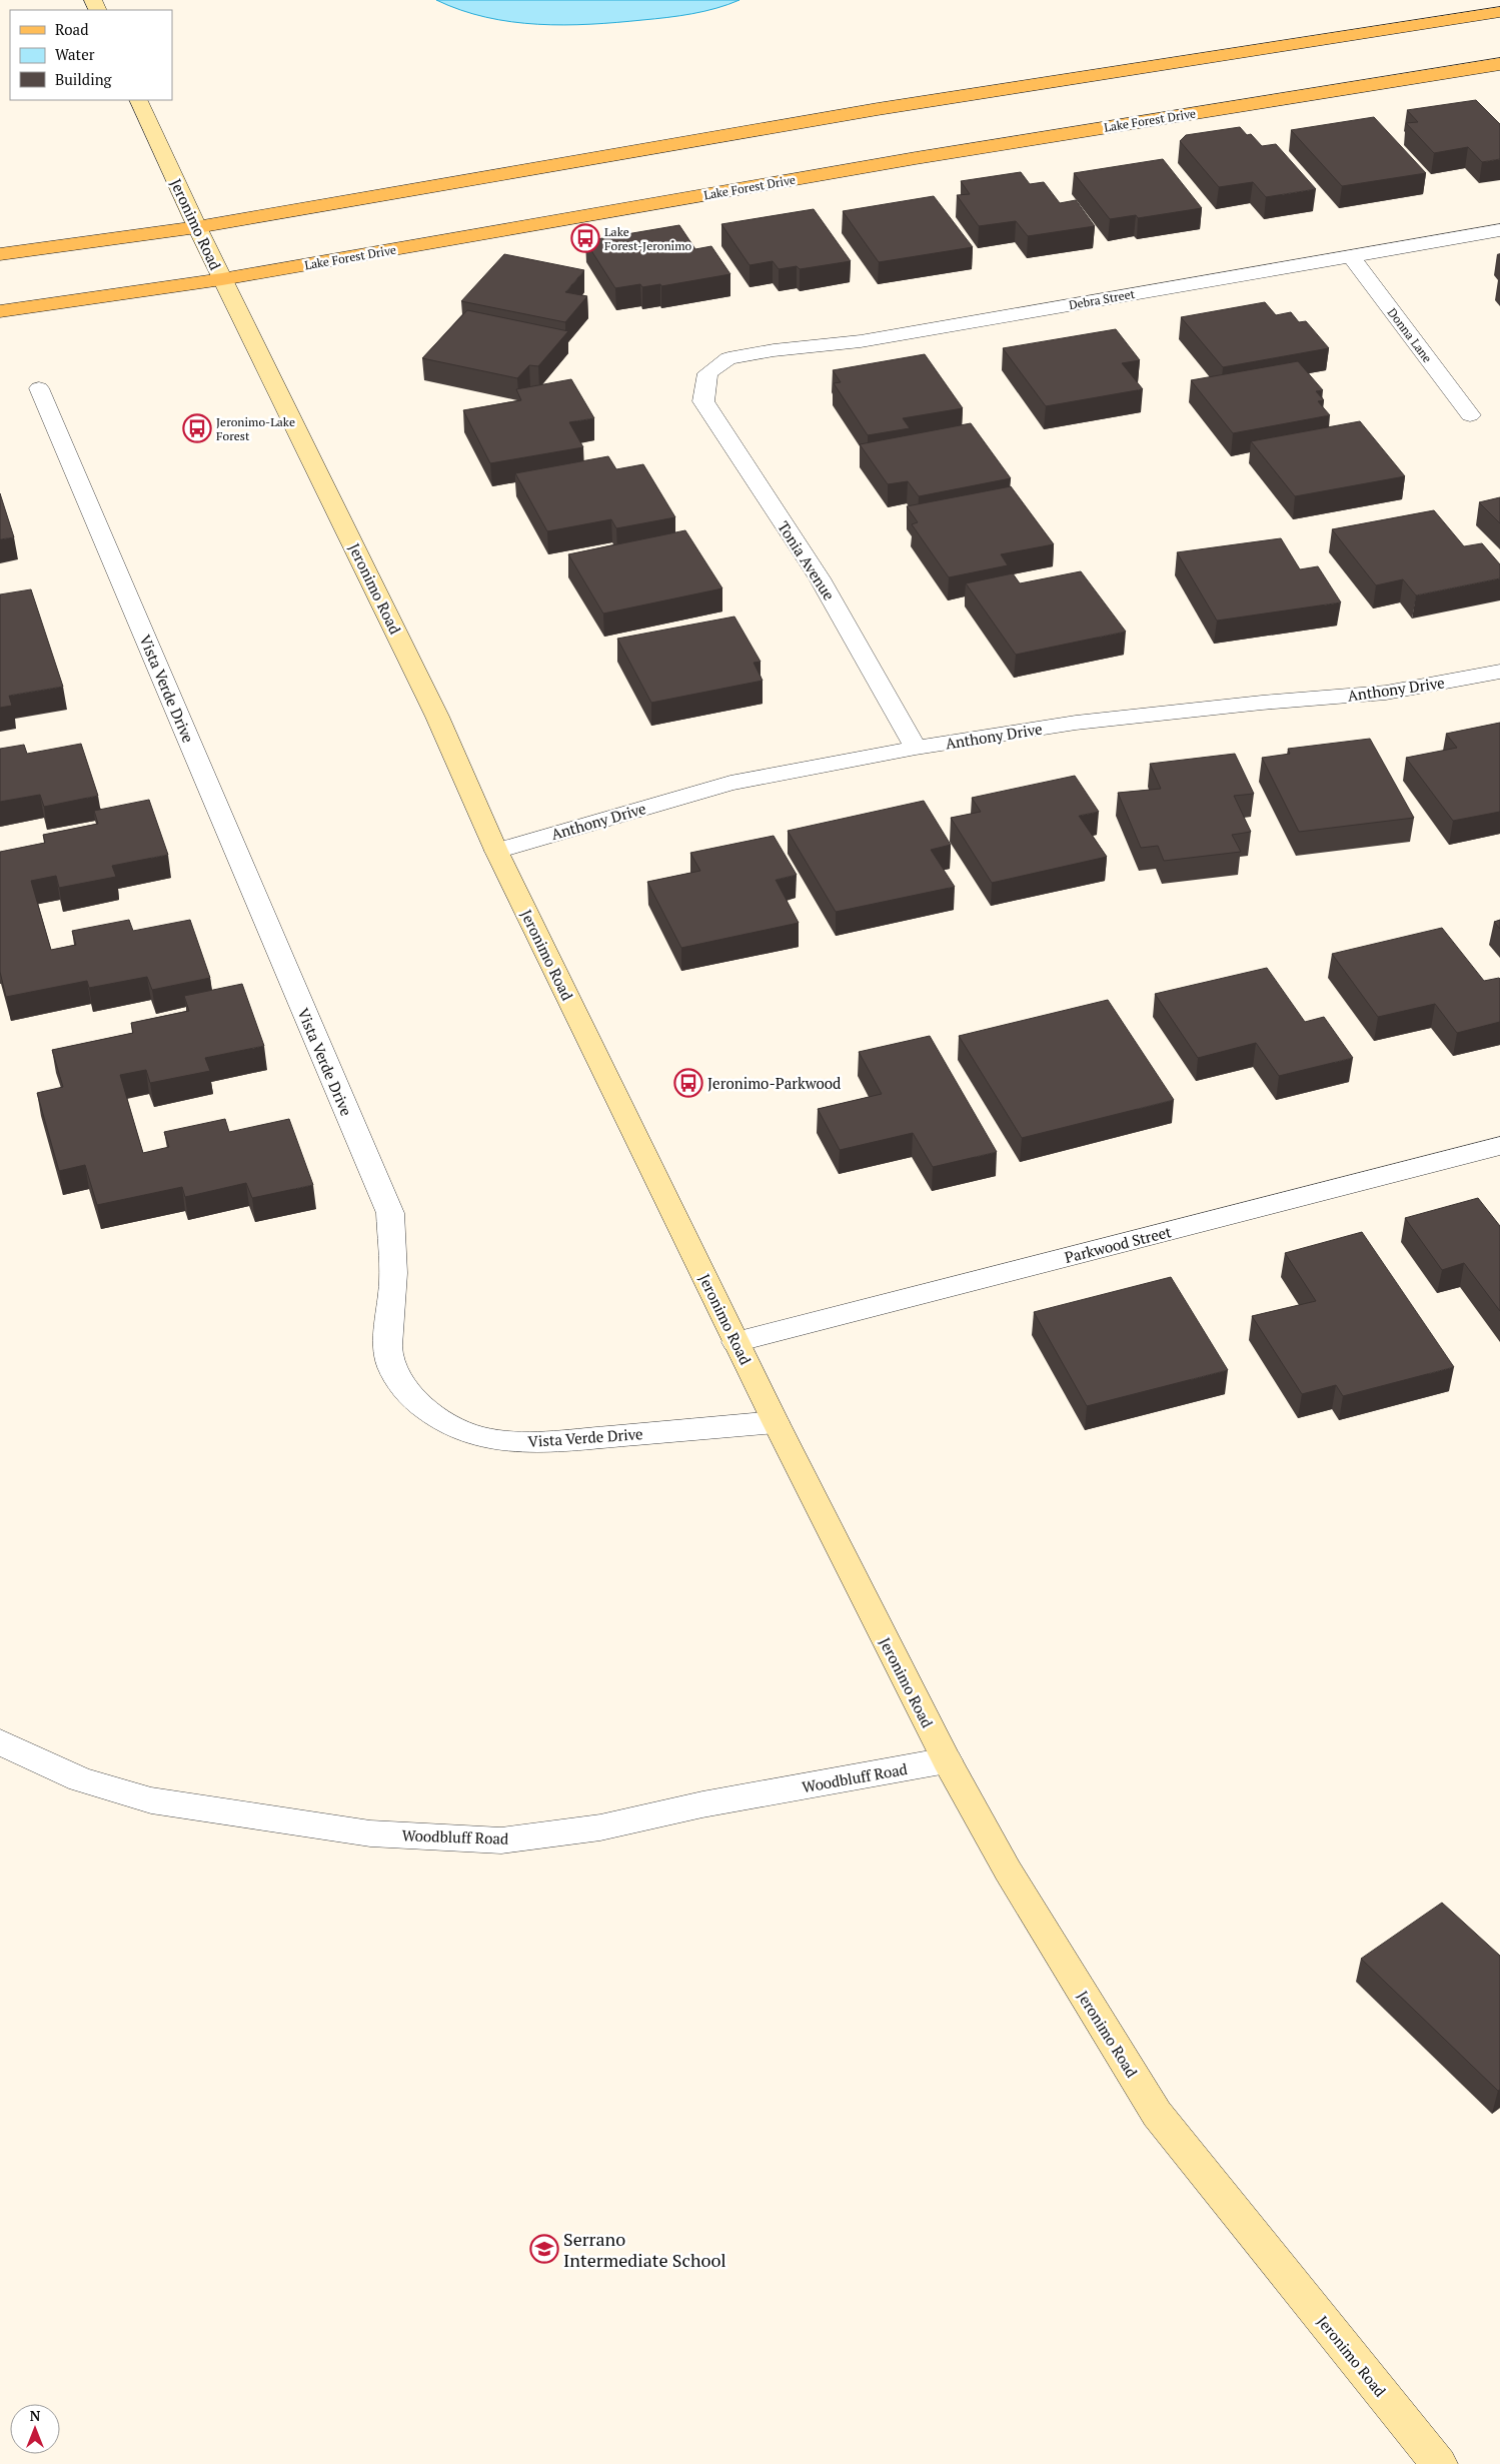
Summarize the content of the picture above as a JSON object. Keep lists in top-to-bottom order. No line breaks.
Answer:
{"streets":{"main road":["Lake Forest Drive","Jeronimo Road"],"street":["Debra Street","Donna Lane","Tonia Avenue","Vista Verde Drive","Anthony Drive","Parkwood Street","Woodbluff Road"]},"crossings":[["Lake Forest Drive","Jeronimo Road"],["Jeronimo Road","Vista Verde Drive"],["Jeronimo Road","Anthony Drive"],["Jeronimo Road","Parkwood Street"],["Jeronimo Road","Woodbluff Road"],["Debra Street","Donna Lane"],["Debra Street","Tonia Avenue"],["Tonia Avenue","Anthony Drive"]],"places":{"bus stop":["Lake Forest-Jeronimo","Jeronimo-Lake Forest","Jeronimo-Parkwood"],"school or university":["Serrano Intermediate School"]},"legend":["Road","Water","Building"],"north":"top"}
